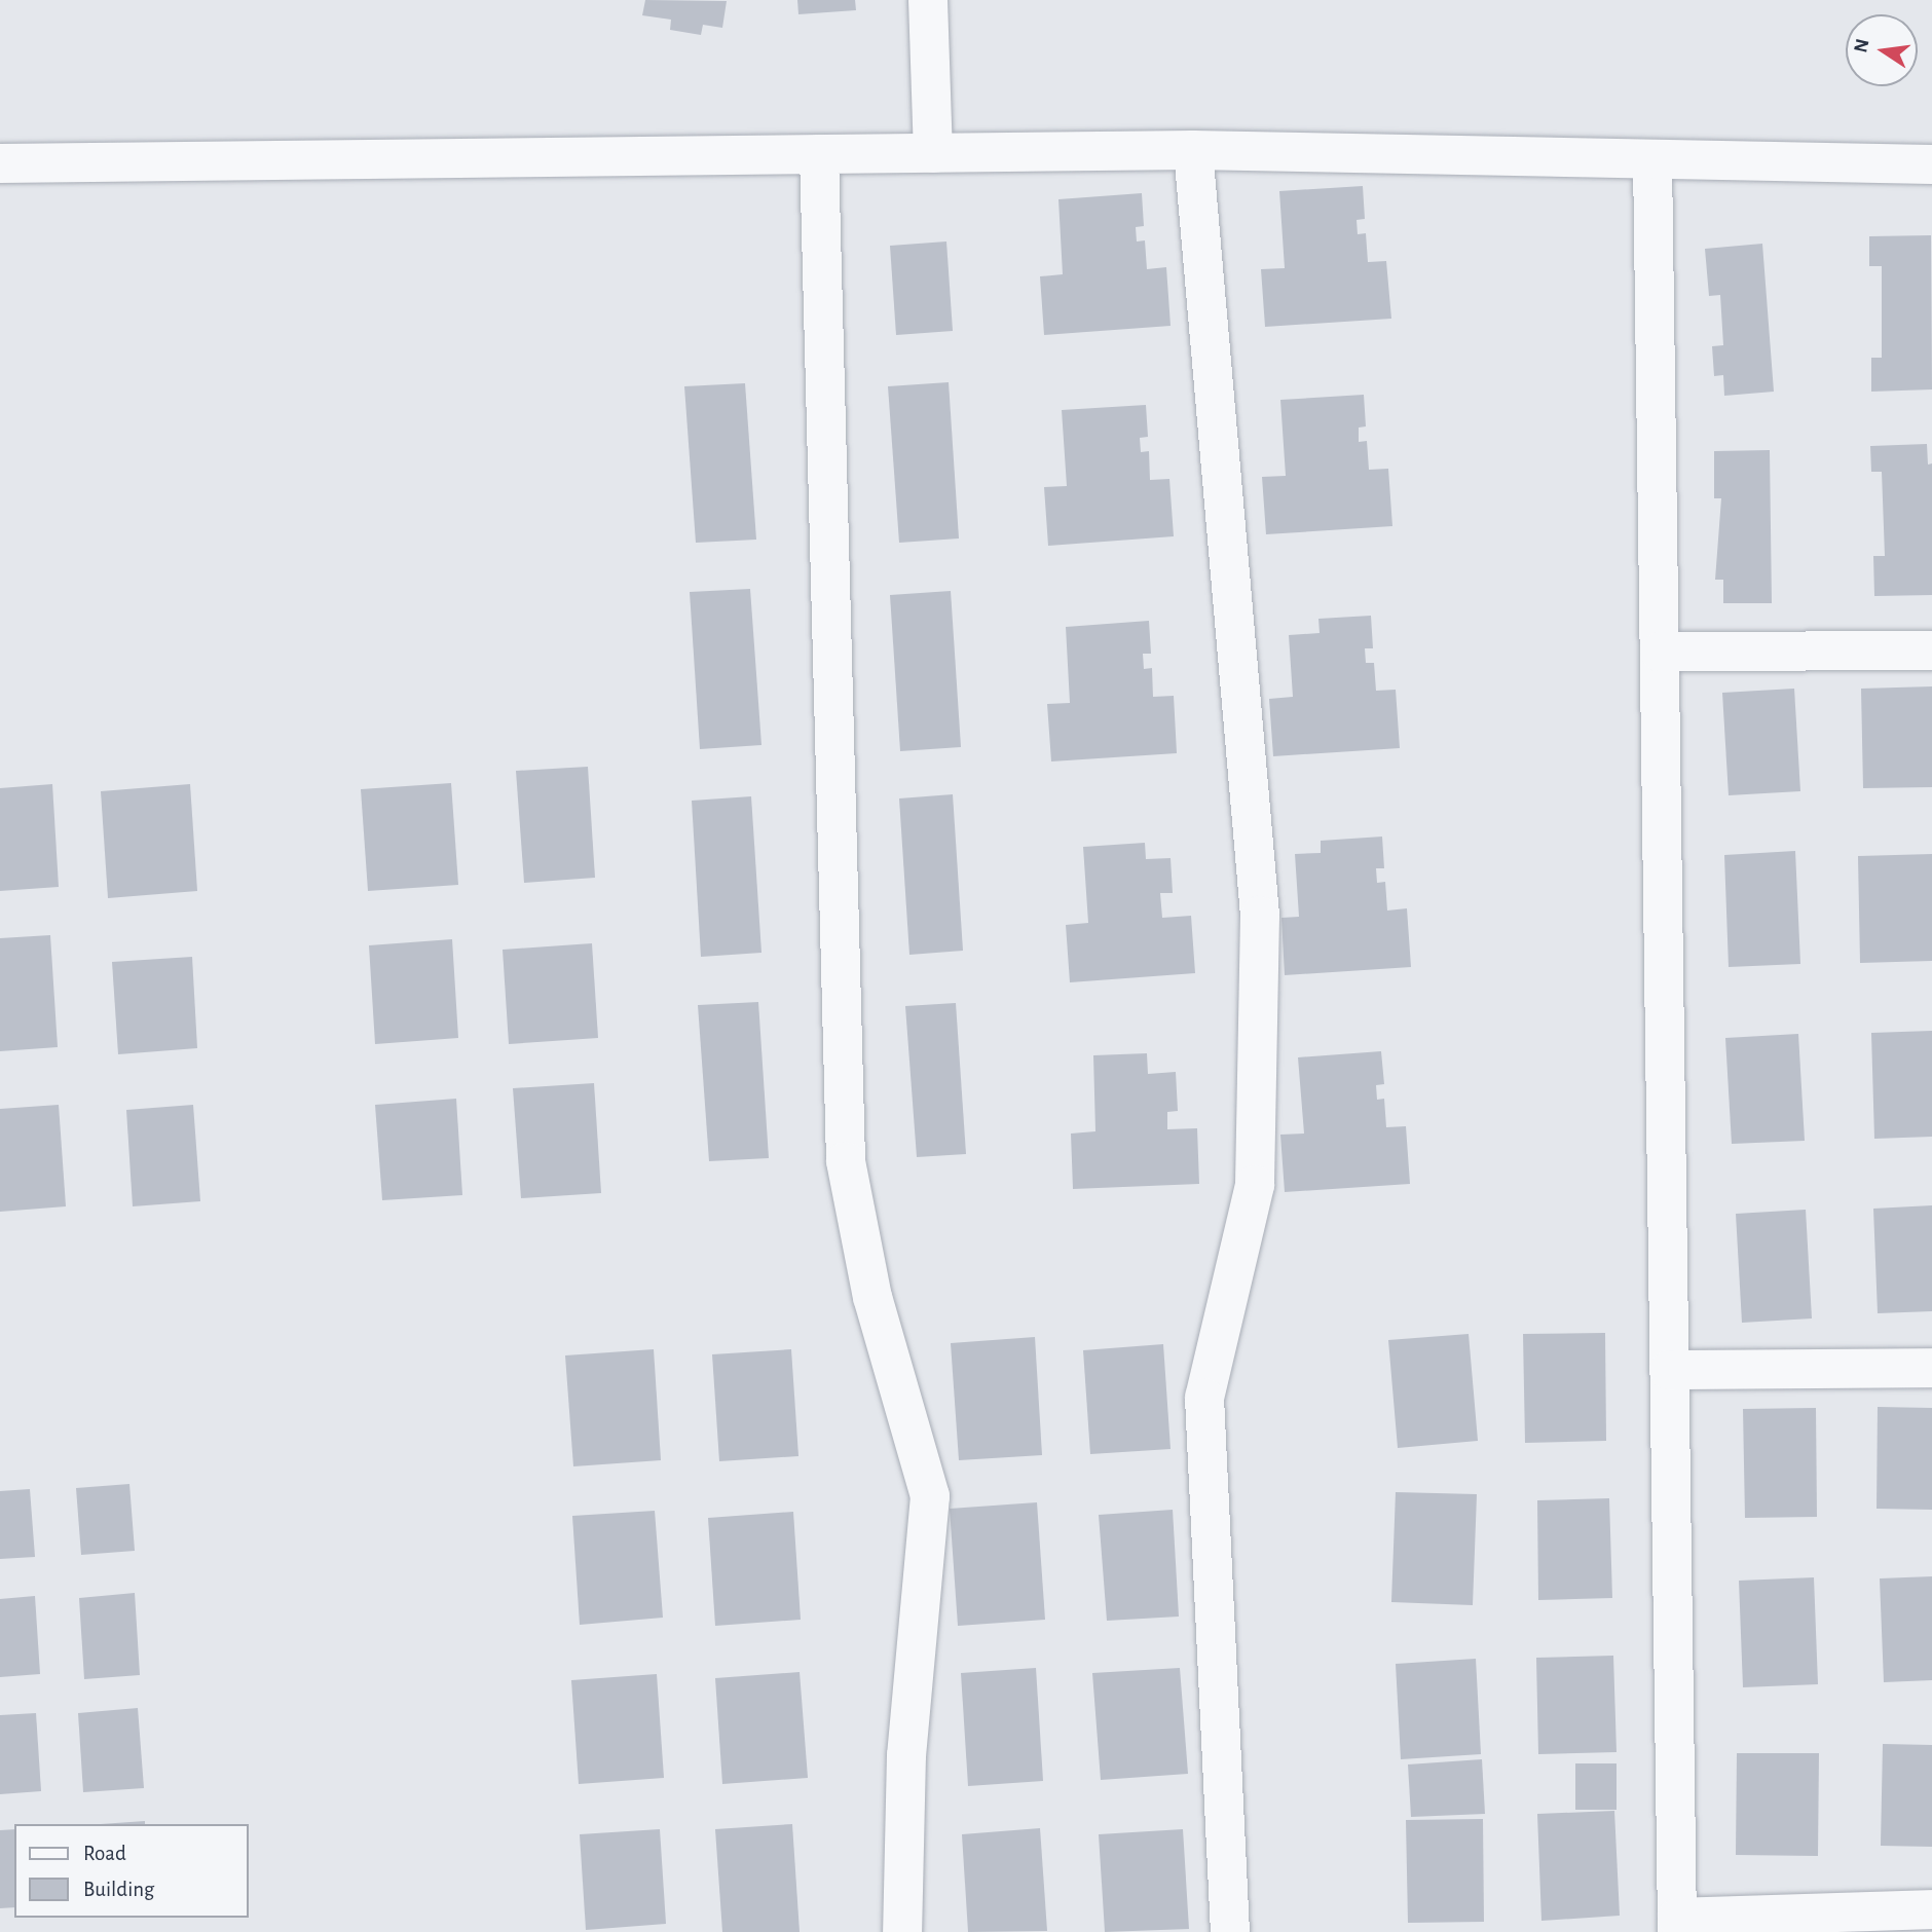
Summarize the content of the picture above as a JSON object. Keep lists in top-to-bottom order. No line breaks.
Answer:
{"legend":["Road","Building"],"north":"left"}
